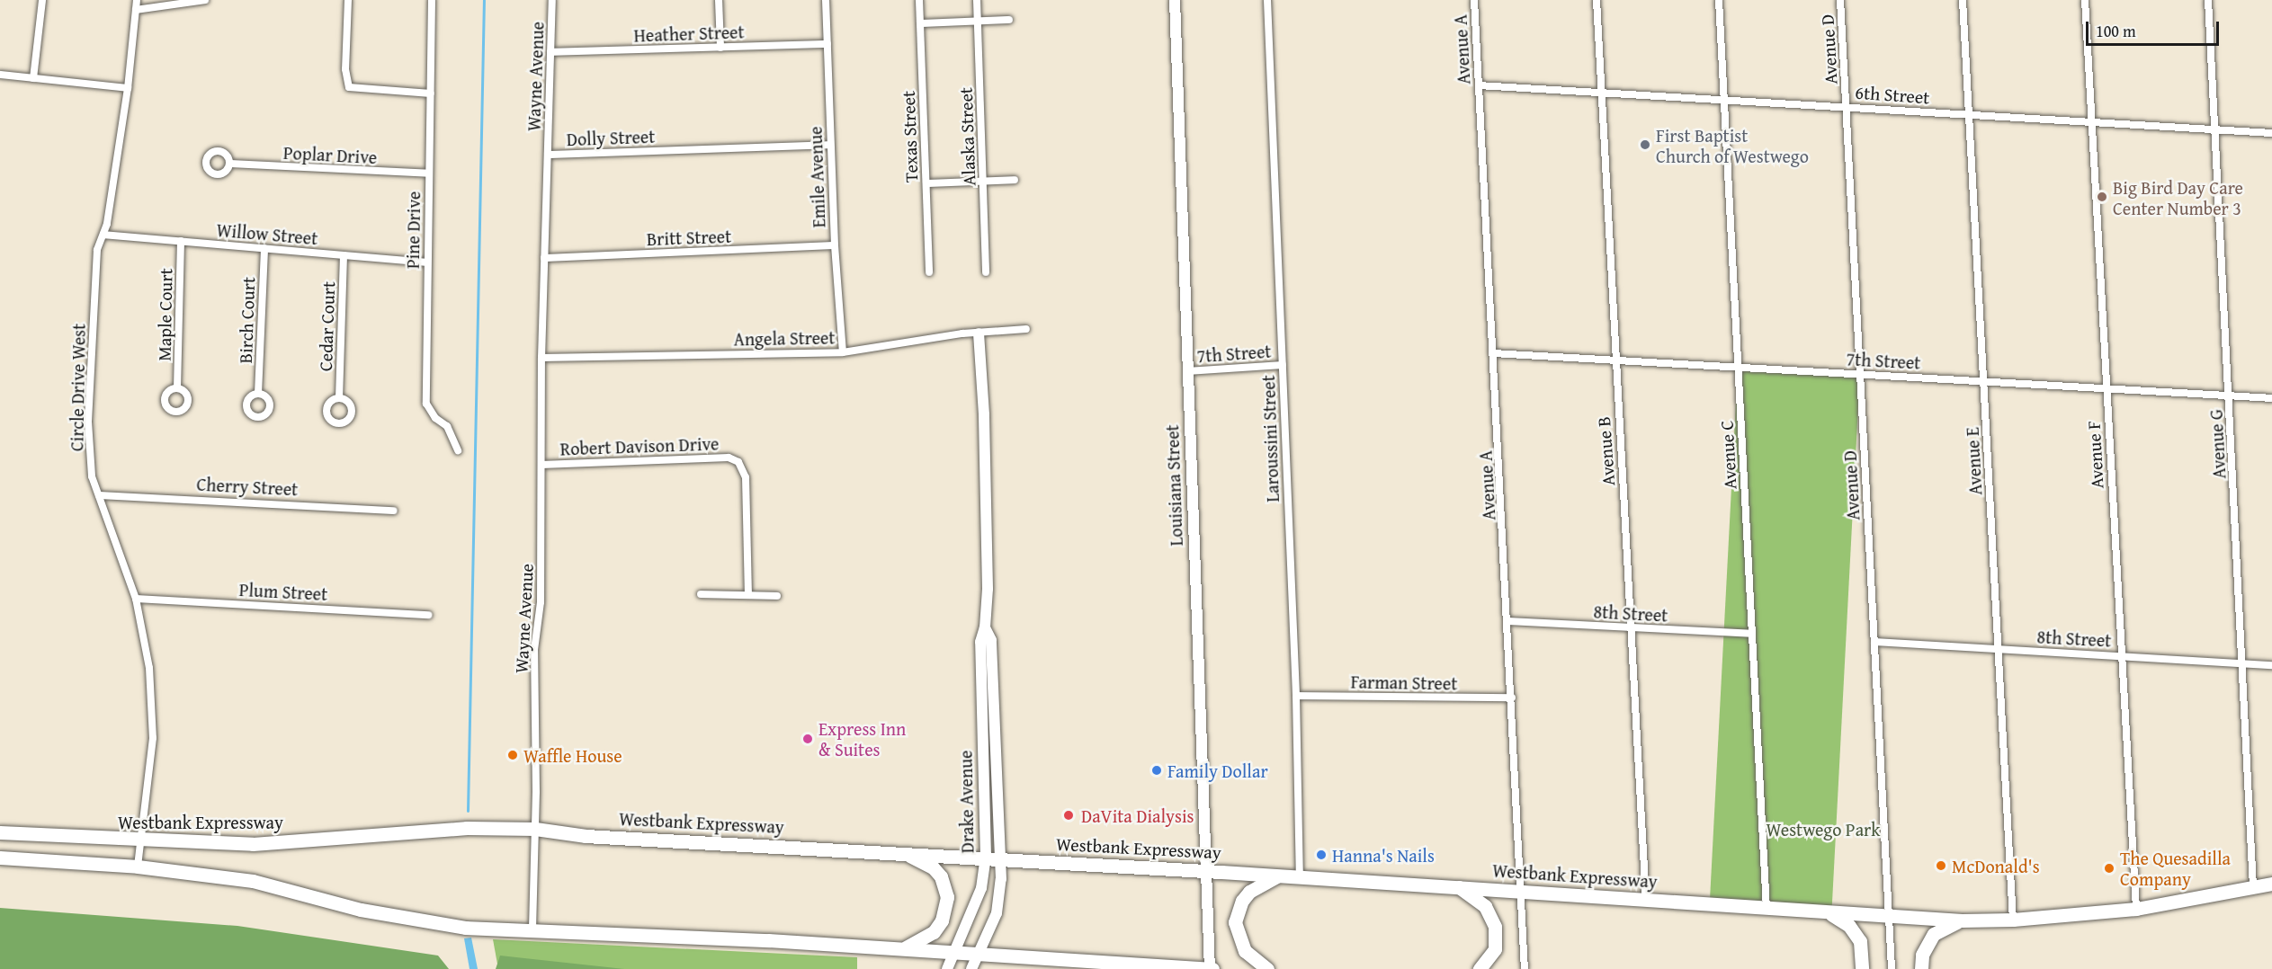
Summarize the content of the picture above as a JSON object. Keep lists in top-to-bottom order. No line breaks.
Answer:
{"streets":{"highway":["Westbank Expressway"],"street":["Heather Street","Avenue A","Avenue D","Wayne Avenue","6th Street","Texas Street","Alaska Street","Dolly Street","Poplar Drive","Emile Avenue","Pine Drive","Willow Street","Britt Street","Maple Court","Birch Court","Cedar Court","Angela Street","7th Street","Circle Drive West","Laroussini Street","Avenue G","Robert Davison Drive","Avenue B","Avenue C","Avenue F","Avenue E","Louisiana Street","Cherry Street","Plum Street","8th Street","Farman Street","Drake Avenue"]},"crossings":[["Heather Street","Wayne Avenue"],["Heather Street","Emile Avenue"],["Avenue A","6th Street"],["Avenue A","7th Street"],["Avenue A","8th Street"],["Avenue A","Farman Street"],["Avenue A","Westbank Expressway"],["Avenue D","6th Street"],["Avenue D","7th Street"],["Avenue D","8th Street"],["Avenue D","Westbank Expressway"],["Wayne Avenue","Dolly Street"],["Wayne Avenue","Angela Street"],["Wayne Avenue","Robert Davison Drive"],["Wayne Avenue","Westbank Expressway"],["6th Street","Avenue G"],["6th Street","Avenue B"],["6th Street","Avenue C"],["6th Street","Avenue F"],["6th Street","Avenue E"],["Dolly Street","Emile Avenue"],["Dolly Street","Britt Street"],["Poplar Drive","Pine Drive"],["Emile Avenue","Britt Street"],["Emile Avenue","Angela Street"],["Pine Drive","Willow Street"],["Willow Street","Maple Court"],["Willow Street","Birch Court"],["Willow Street","Cedar Court"],["Willow Street","Circle Drive West"],["Angela Street","Drake Avenue"],["7th Street","Laroussini Street"],["7th Street","Avenue G"],["7th Street","Avenue B"],["7th Street","Avenue C"],["7th Street","Avenue F"],["7th Street","Avenue E"],["7th Street","Louisiana Street"],["Circle Drive West","Cherry Street"],["Circle Drive West","Plum Street"],["Circle Drive West","Westbank Expressway"],["Laroussini Street","Farman Street"],["Laroussini Street","Westbank Expressway"],["Avenue G","8th Street"],["Avenue G","Westbank Expressway"],["Avenue B","8th Street"],["Avenue B","Westbank Expressway"],["Avenue C","8th Street"],["Avenue C","Westbank Expressway"],["Avenue F","8th Street"],["Avenue F","Westbank Expressway"],["Avenue E","8th Street"],["Avenue E","Westbank Expressway"],["Louisiana Street","Westbank Expressway"],["Drake Avenue","Westbank Expressway"]],"parks":["Westwego Park"],"places":["First Baptist Church of Westwego","Big Bird Day Care Center Number 3","Express Inn & Suites","Waffle House","Family Dollar","DaVita Dialysis","Hanna's Nails","McDonald's","The Quesadilla Company"],"scale_bar":"100 m"}
